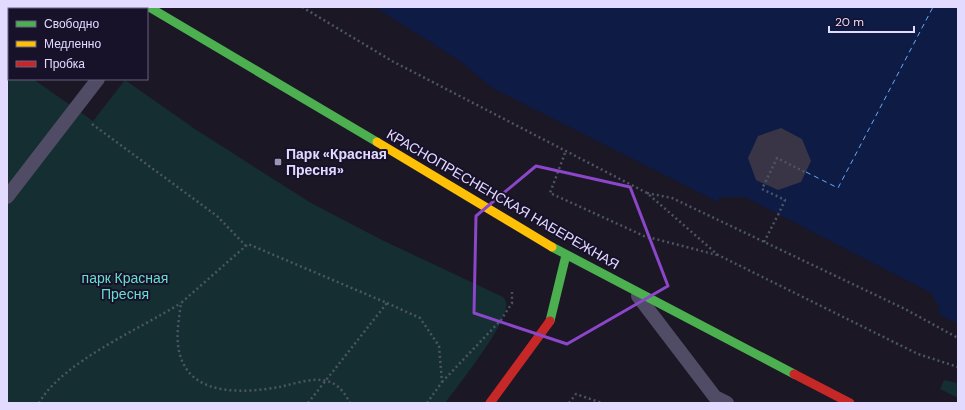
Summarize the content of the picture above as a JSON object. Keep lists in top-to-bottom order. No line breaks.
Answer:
{"streets":{"main road":["КРАСНОПРЕСНЕНСКАЯ НАБЕРЕЖНАЯ"]},"parks":["парк Красная Пресня"],"places":{"transit":["Парк «Красная Пресня»"]},"legend":["Свободно","Медленно","Пробка"],"scale_bar":"20 m"}
